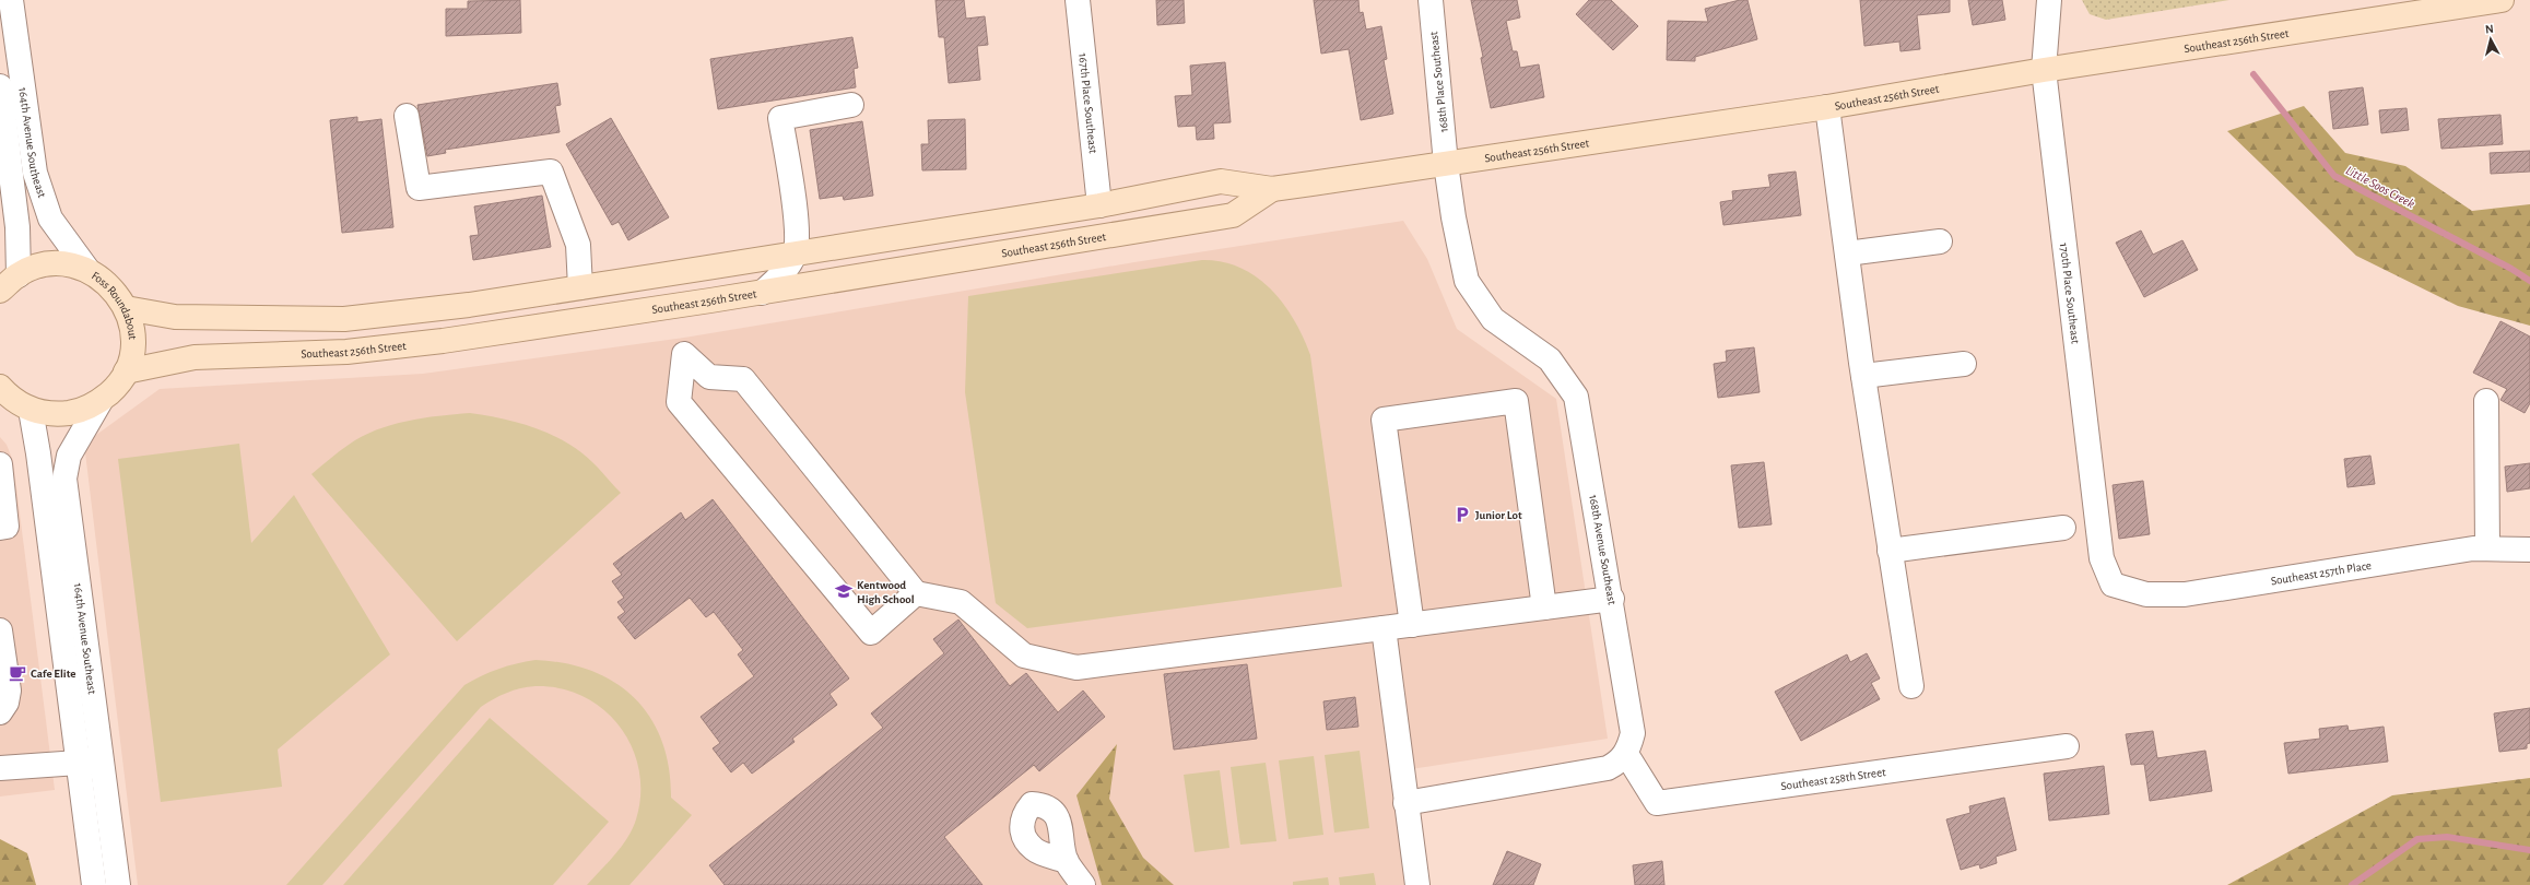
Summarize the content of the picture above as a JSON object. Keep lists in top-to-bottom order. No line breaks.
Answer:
{"streets":{"main road":["Southeast 256th Street","Foss Roundabout"],"street":["168th Place Southeast","167th Place Southeast","164th Avenue Southeast","170th Place Southeast","168th Avenue Southeast","Southeast 257th Place","Southeast 258th Street"]},"crossings":[["Southeast 256th Street","168th Place Southeast"],["Southeast 256th Street","167th Place Southeast"],["Southeast 256th Street","170th Place Southeast"],["Southeast 256th Street","Foss Roundabout"],["Southeast 256th Street","168th Avenue Southeast"],["168th Place Southeast","168th Avenue Southeast"],["164th Avenue Southeast","Foss Roundabout"],["170th Place Southeast","Southeast 257th Place"],["168th Avenue Southeast","Southeast 258th Street"]],"water":["Little Soos Creek"],"places":{"parking":["Junior Lot"],"school or university":["Kentwood High School"],"cafe":["Cafe Elite"]},"north":"top"}
